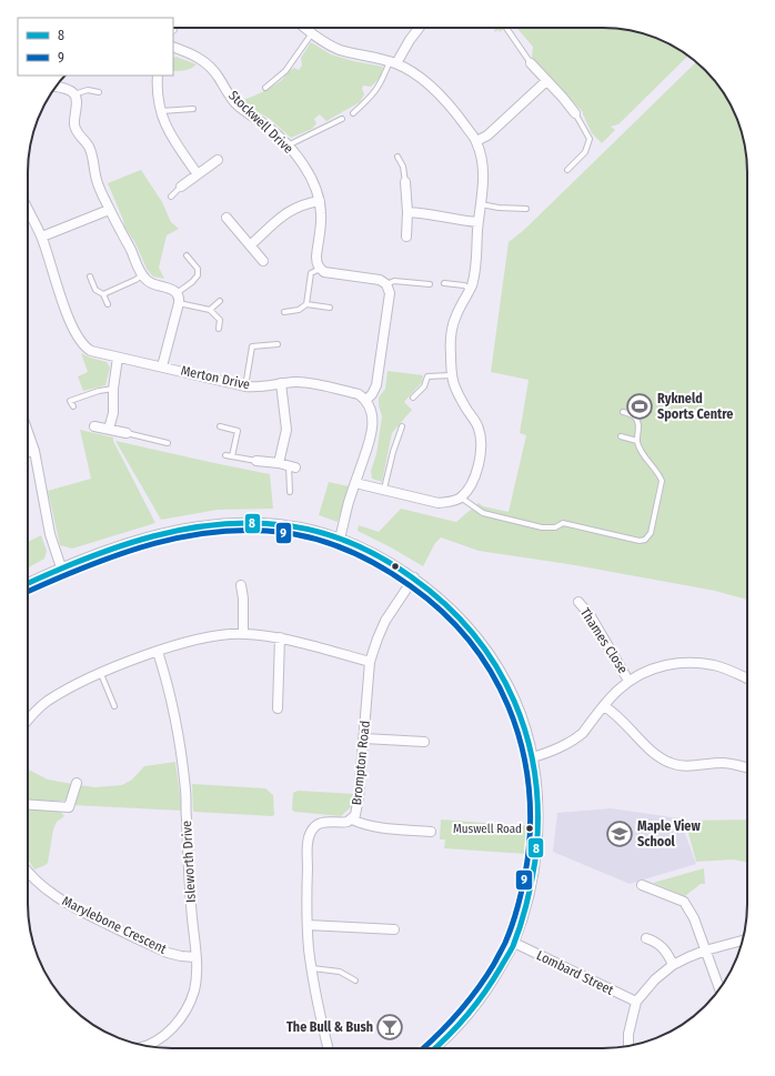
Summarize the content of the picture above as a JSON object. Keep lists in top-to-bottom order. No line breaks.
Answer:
{"streets":{"street":["Stockwell Drive","Merton Drive","Thames Close","Brompton Road","Isleworth Drive","Marylebone Crescent","Lombard Street"]},"crossings":[["Isleworth Drive","Marylebone Crescent"]],"places":{"sports":["Rykneld Sports Centre"],"other":["Muswell Road"],"school or university":["Maple View School"],"bar":["The Bull & Bush"]},"lines":["transit line 8","transit line 9"],"legend":["8","9"]}
